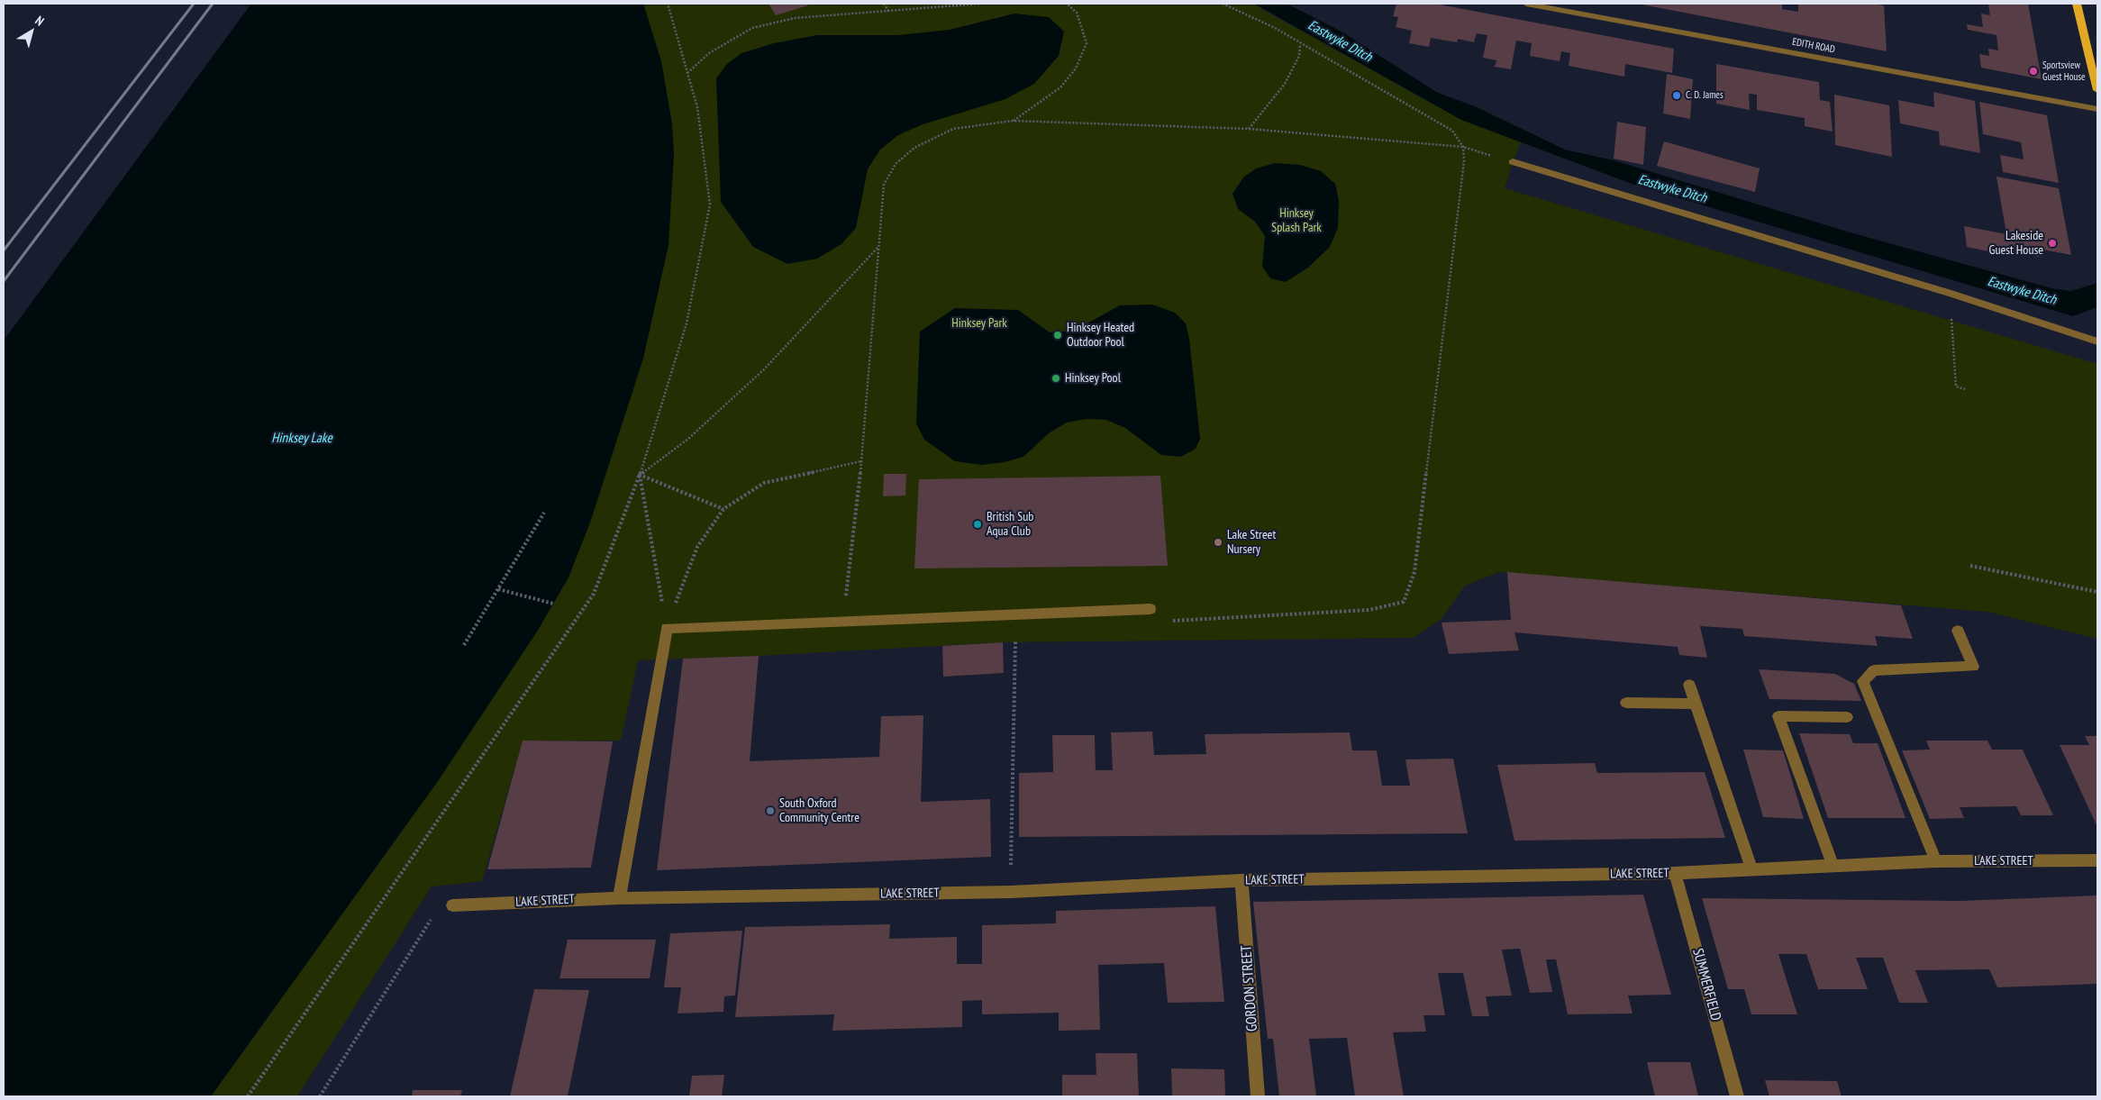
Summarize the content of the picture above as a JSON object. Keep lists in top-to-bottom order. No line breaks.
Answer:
{"streets":{"street":["EDITH ROAD","LAKE STREET","SUMMERFIELD","GORDON STREET"]},"crossings":[["LAKE STREET","SUMMERFIELD"],["LAKE STREET","GORDON STREET"]],"water":["Eastwyke Ditch","Hinksey Lake"],"parks":["Hinksey Splash Park","Hinksey Park"],"places":["Sportsview Guest House","C. D. James","Lakeside Guest House","Hinksey Heated Outdoor Pool","Hinksey Pool","British Sub Aqua Club","Lake Street Nursery","South Oxford Community Centre"],"north":"top right"}
